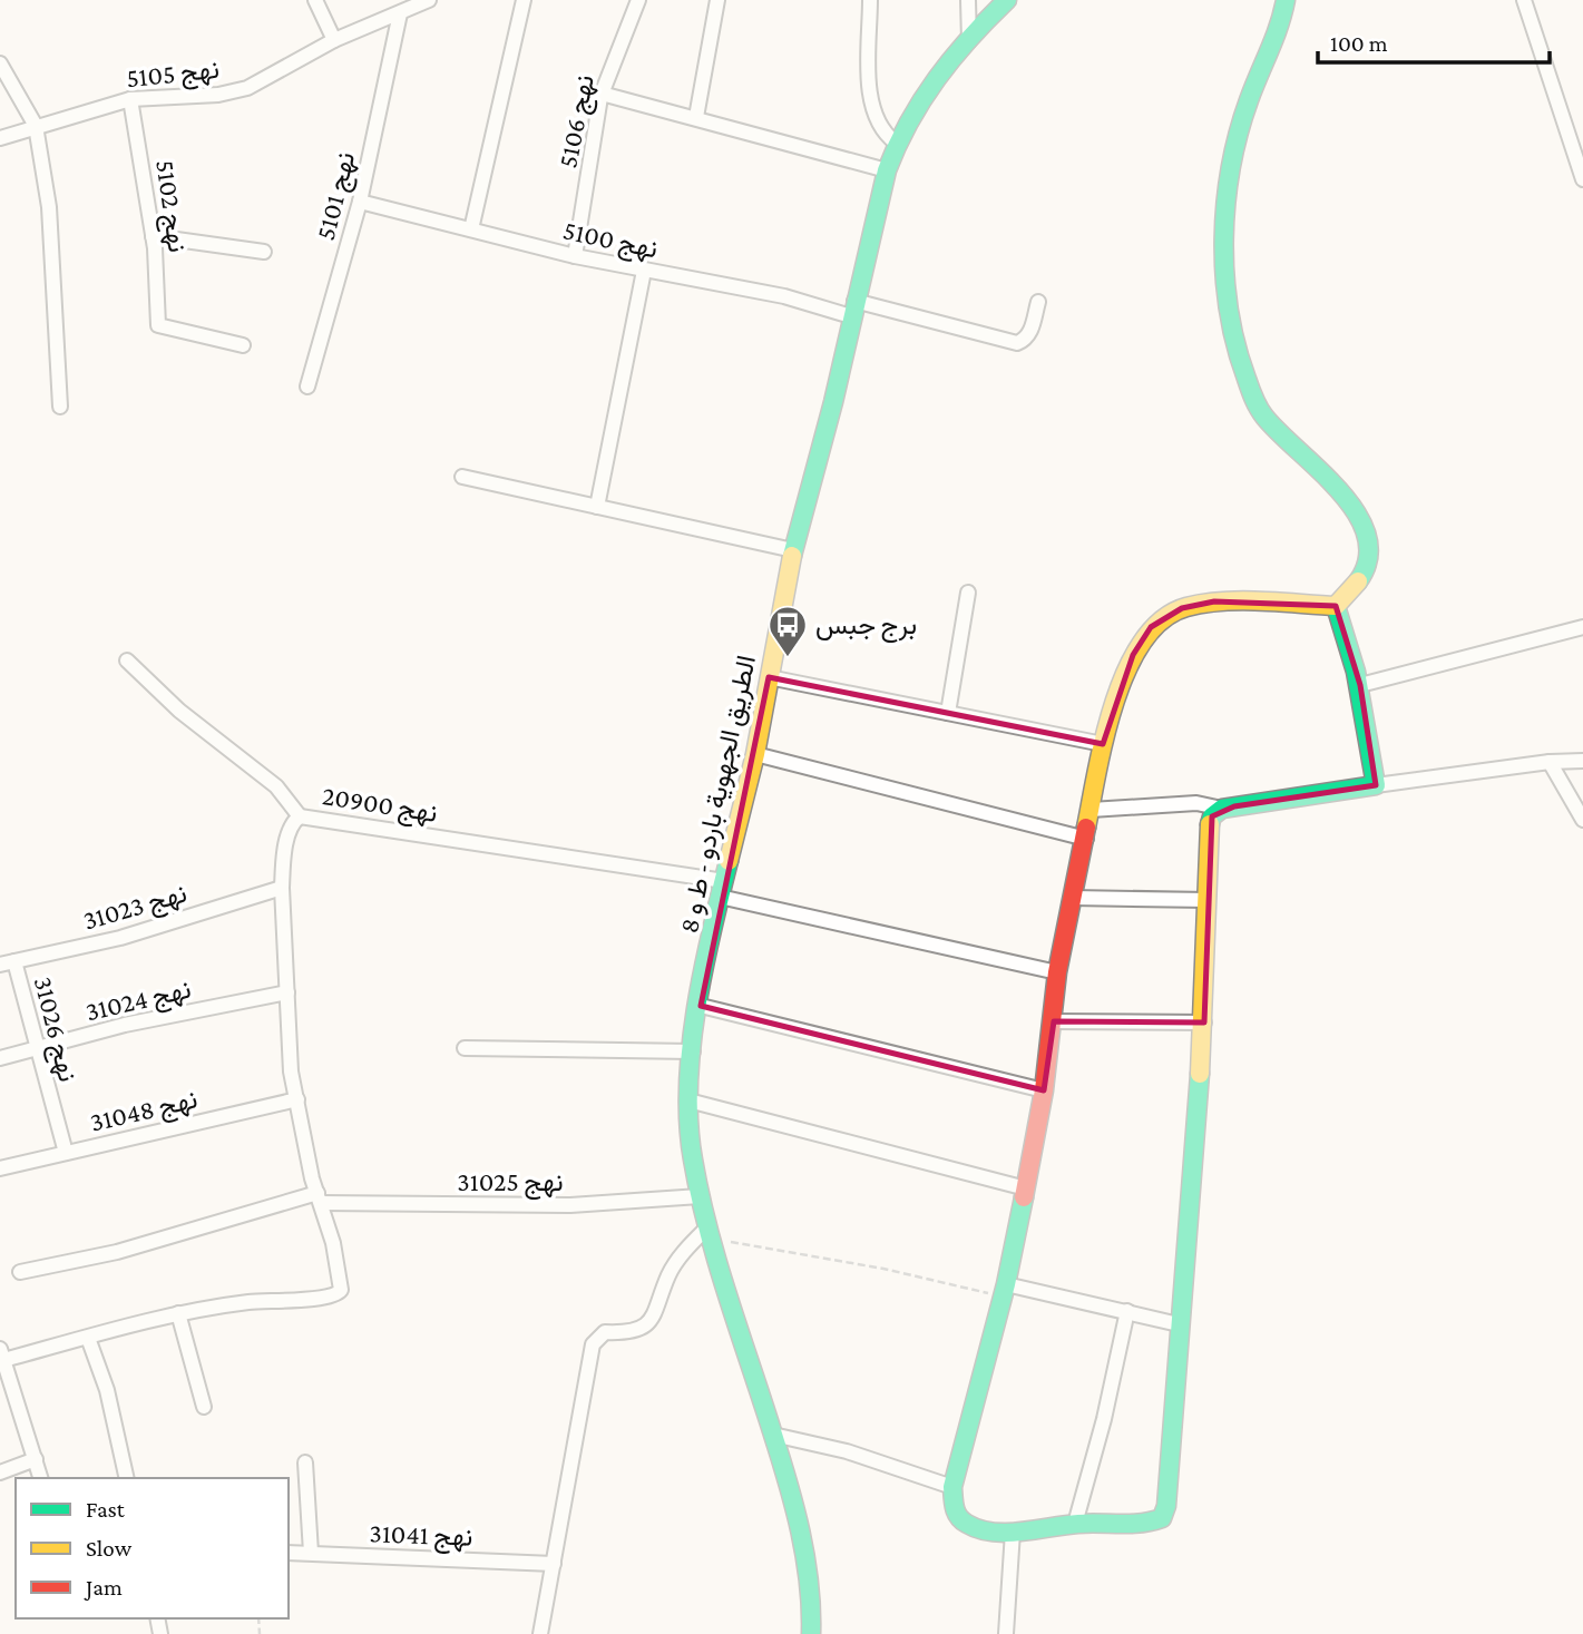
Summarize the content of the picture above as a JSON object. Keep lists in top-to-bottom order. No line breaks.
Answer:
{"streets":{"street":["نهج 5105","نهج 5106","نهج 5101","نهج 5102","نهج 5100","الطريق الجهوية باردو - ط و 8","نهج 20900","نهج 31023","نهج 31024","نهج 31026","نهج 31048","نهج 31025","نهج 31041"]},"crossings":[["نهج 5105","نهج 5101"],["نهج 5105","نهج 5102"],["نهج 5106","نهج 5100"],["نهج 5101","نهج 5100"],["نهج 5100","الطريق الجهوية باردو - ط و 8"],["الطريق الجهوية باردو - ط و 8","نهج 20900"],["الطريق الجهوية باردو - ط و 8","نهج 31025"],["نهج 20900","نهج 31023"],["نهج 20900","نهج 31024"],["نهج 20900","نهج 31048"],["نهج 20900","نهج 31025"],["نهج 31023","نهج 31026"],["نهج 31024","نهج 31026"],["نهج 31026","نهج 31048"]],"places":{"bus stop":["برج جبس"]},"legend":["Fast","Slow","Jam"],"scale_bar":"100 m"}
